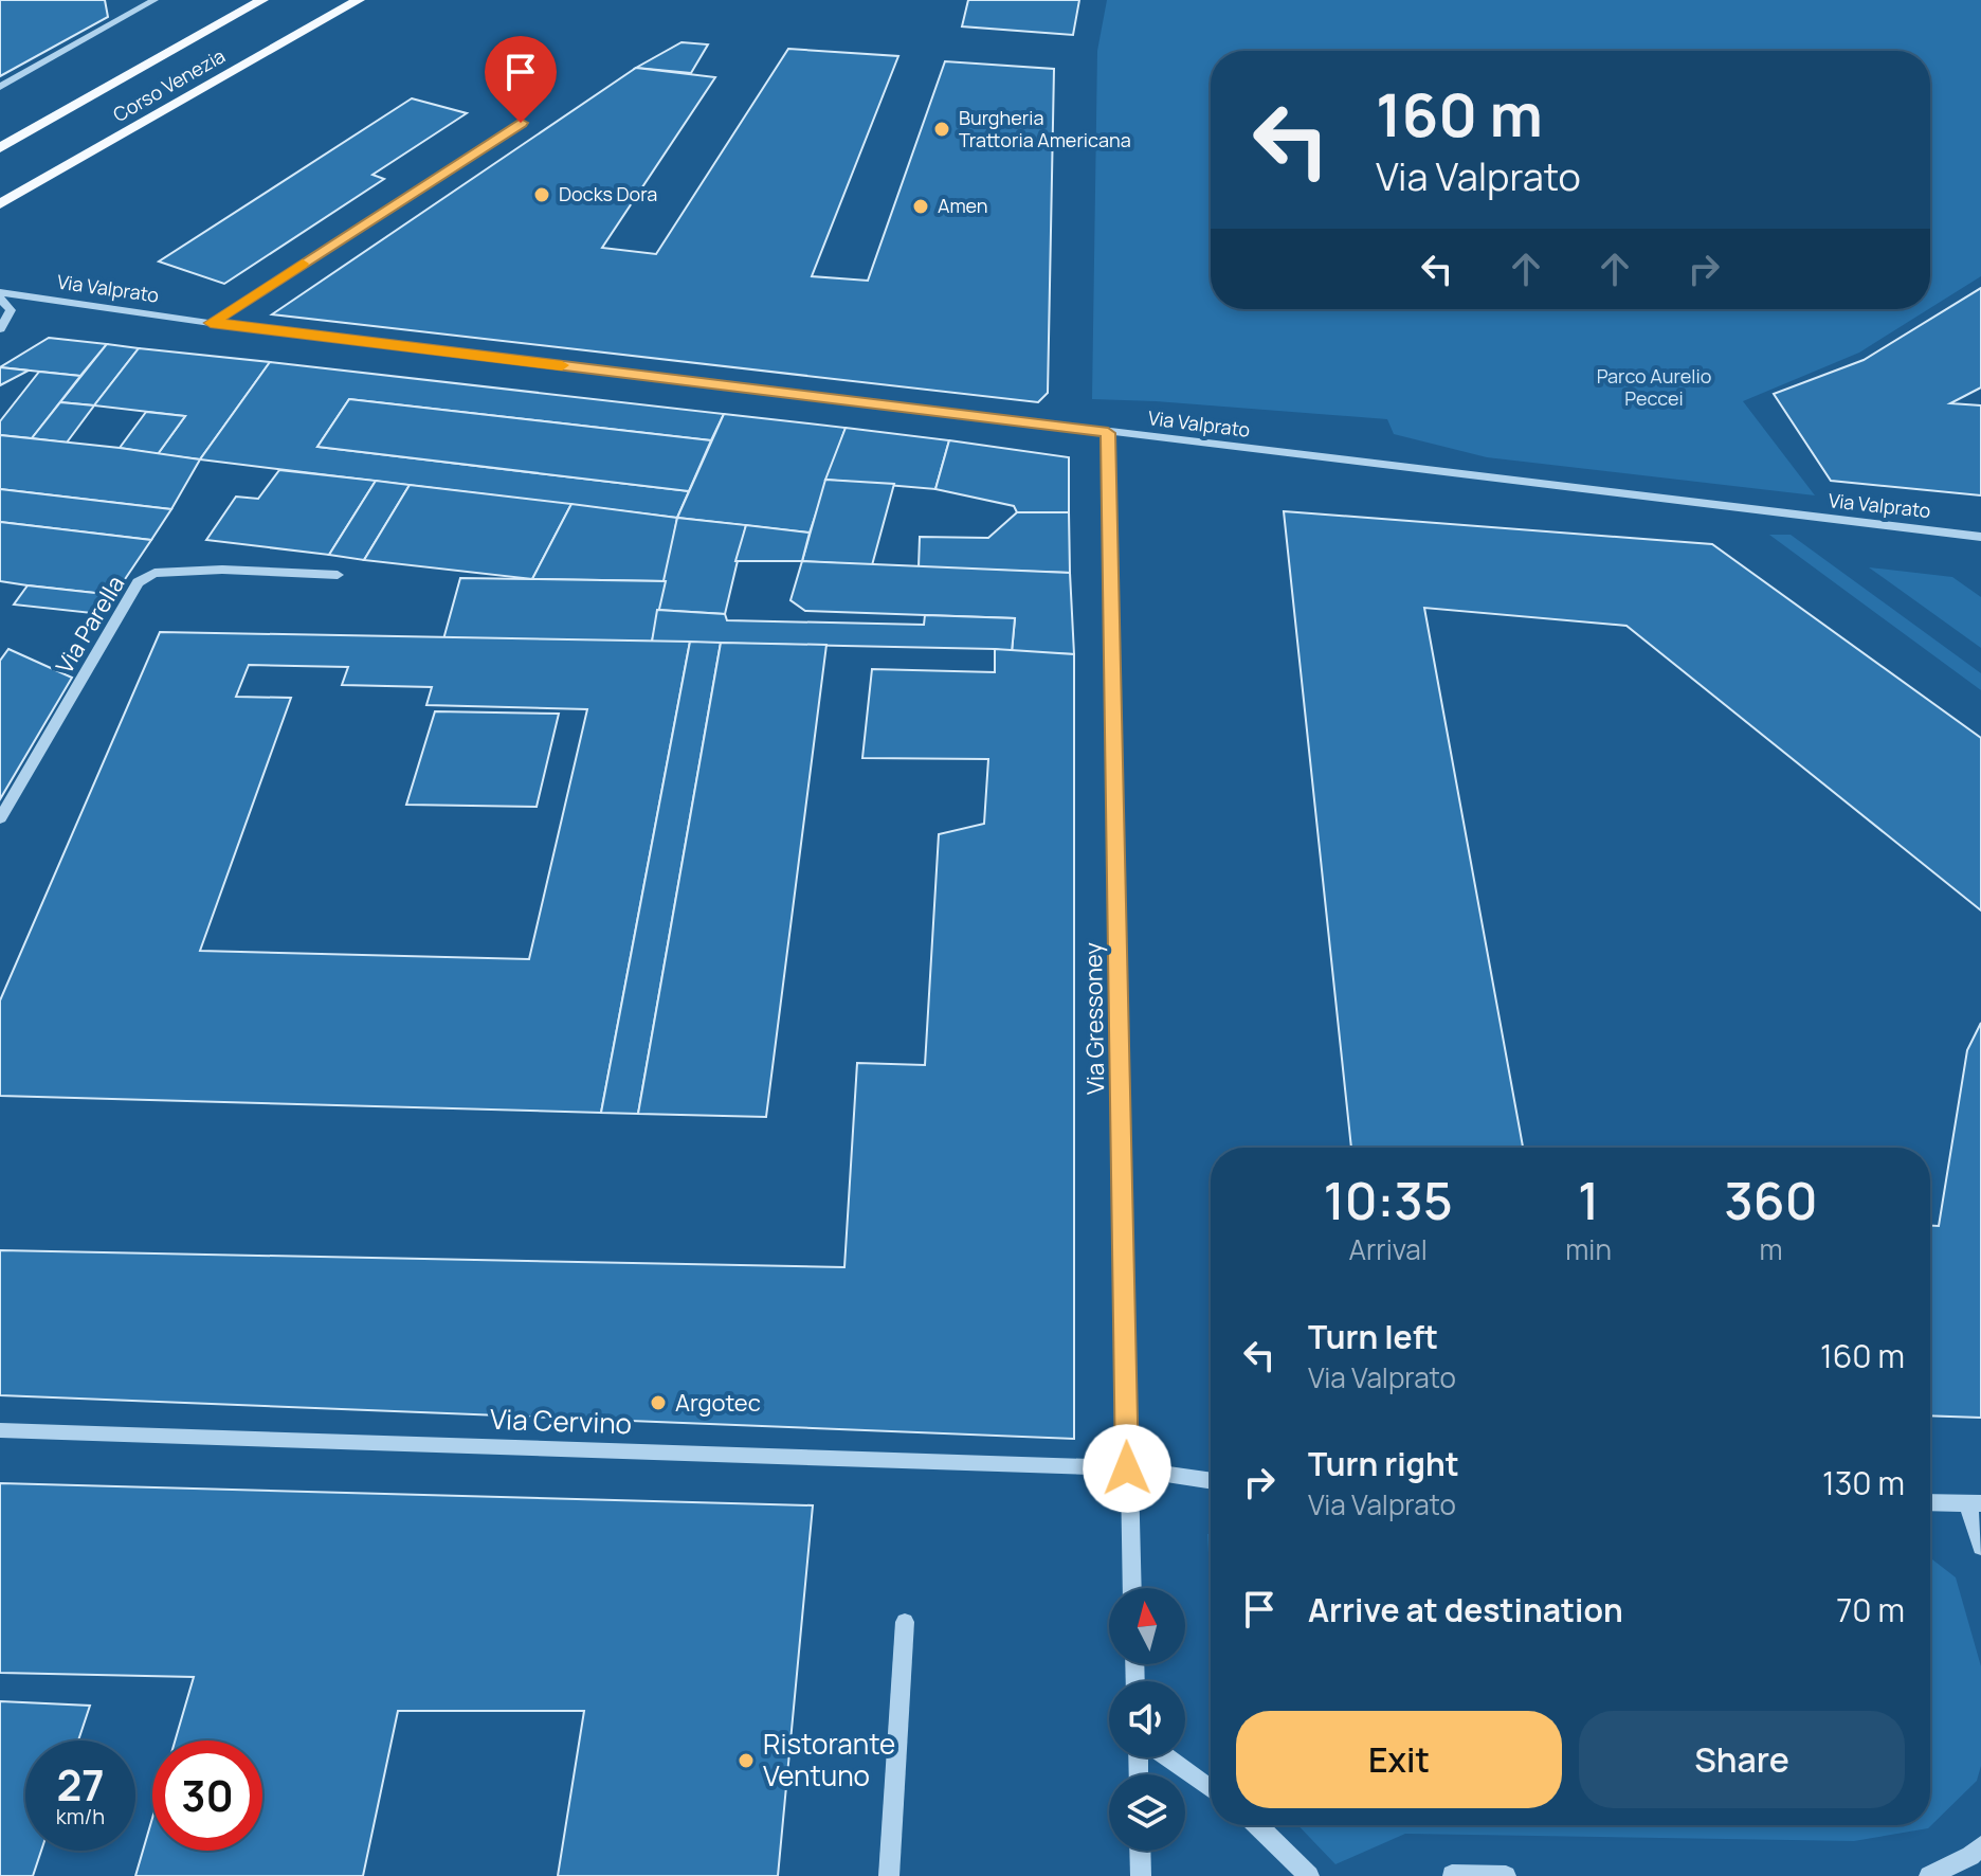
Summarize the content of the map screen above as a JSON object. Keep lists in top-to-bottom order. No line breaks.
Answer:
{"streets":{"main road":["Corso Venezia"],"street":["Via Valprato","Via Parella","Via Gressoney","Via Cervino"]},"crossings":[["Via Valprato","Via Gressoney"],["Via Gressoney","Via Cervino"]],"parks":["Parco Aurelio Peccei"],"places":["Burgheria Trattoria Americana","Docks Dora","Amen","Argotec","Ristorante Ventuno"],"north":"top","page":{"turn":["160 m","Via Valprato"],"eta":["10:35","Arrival","1","min","360","m"],"list":[{"name":"Turn left","note":"Via Valprato","value":"160 m"},{"name":"Turn right","note":"Via Valprato","value":"130 m"},{"name":"Arrive at destination","value":"70 m"}],"buttons":["Exit","Share"],"speed":"27 km/h","limit":"30"}}
